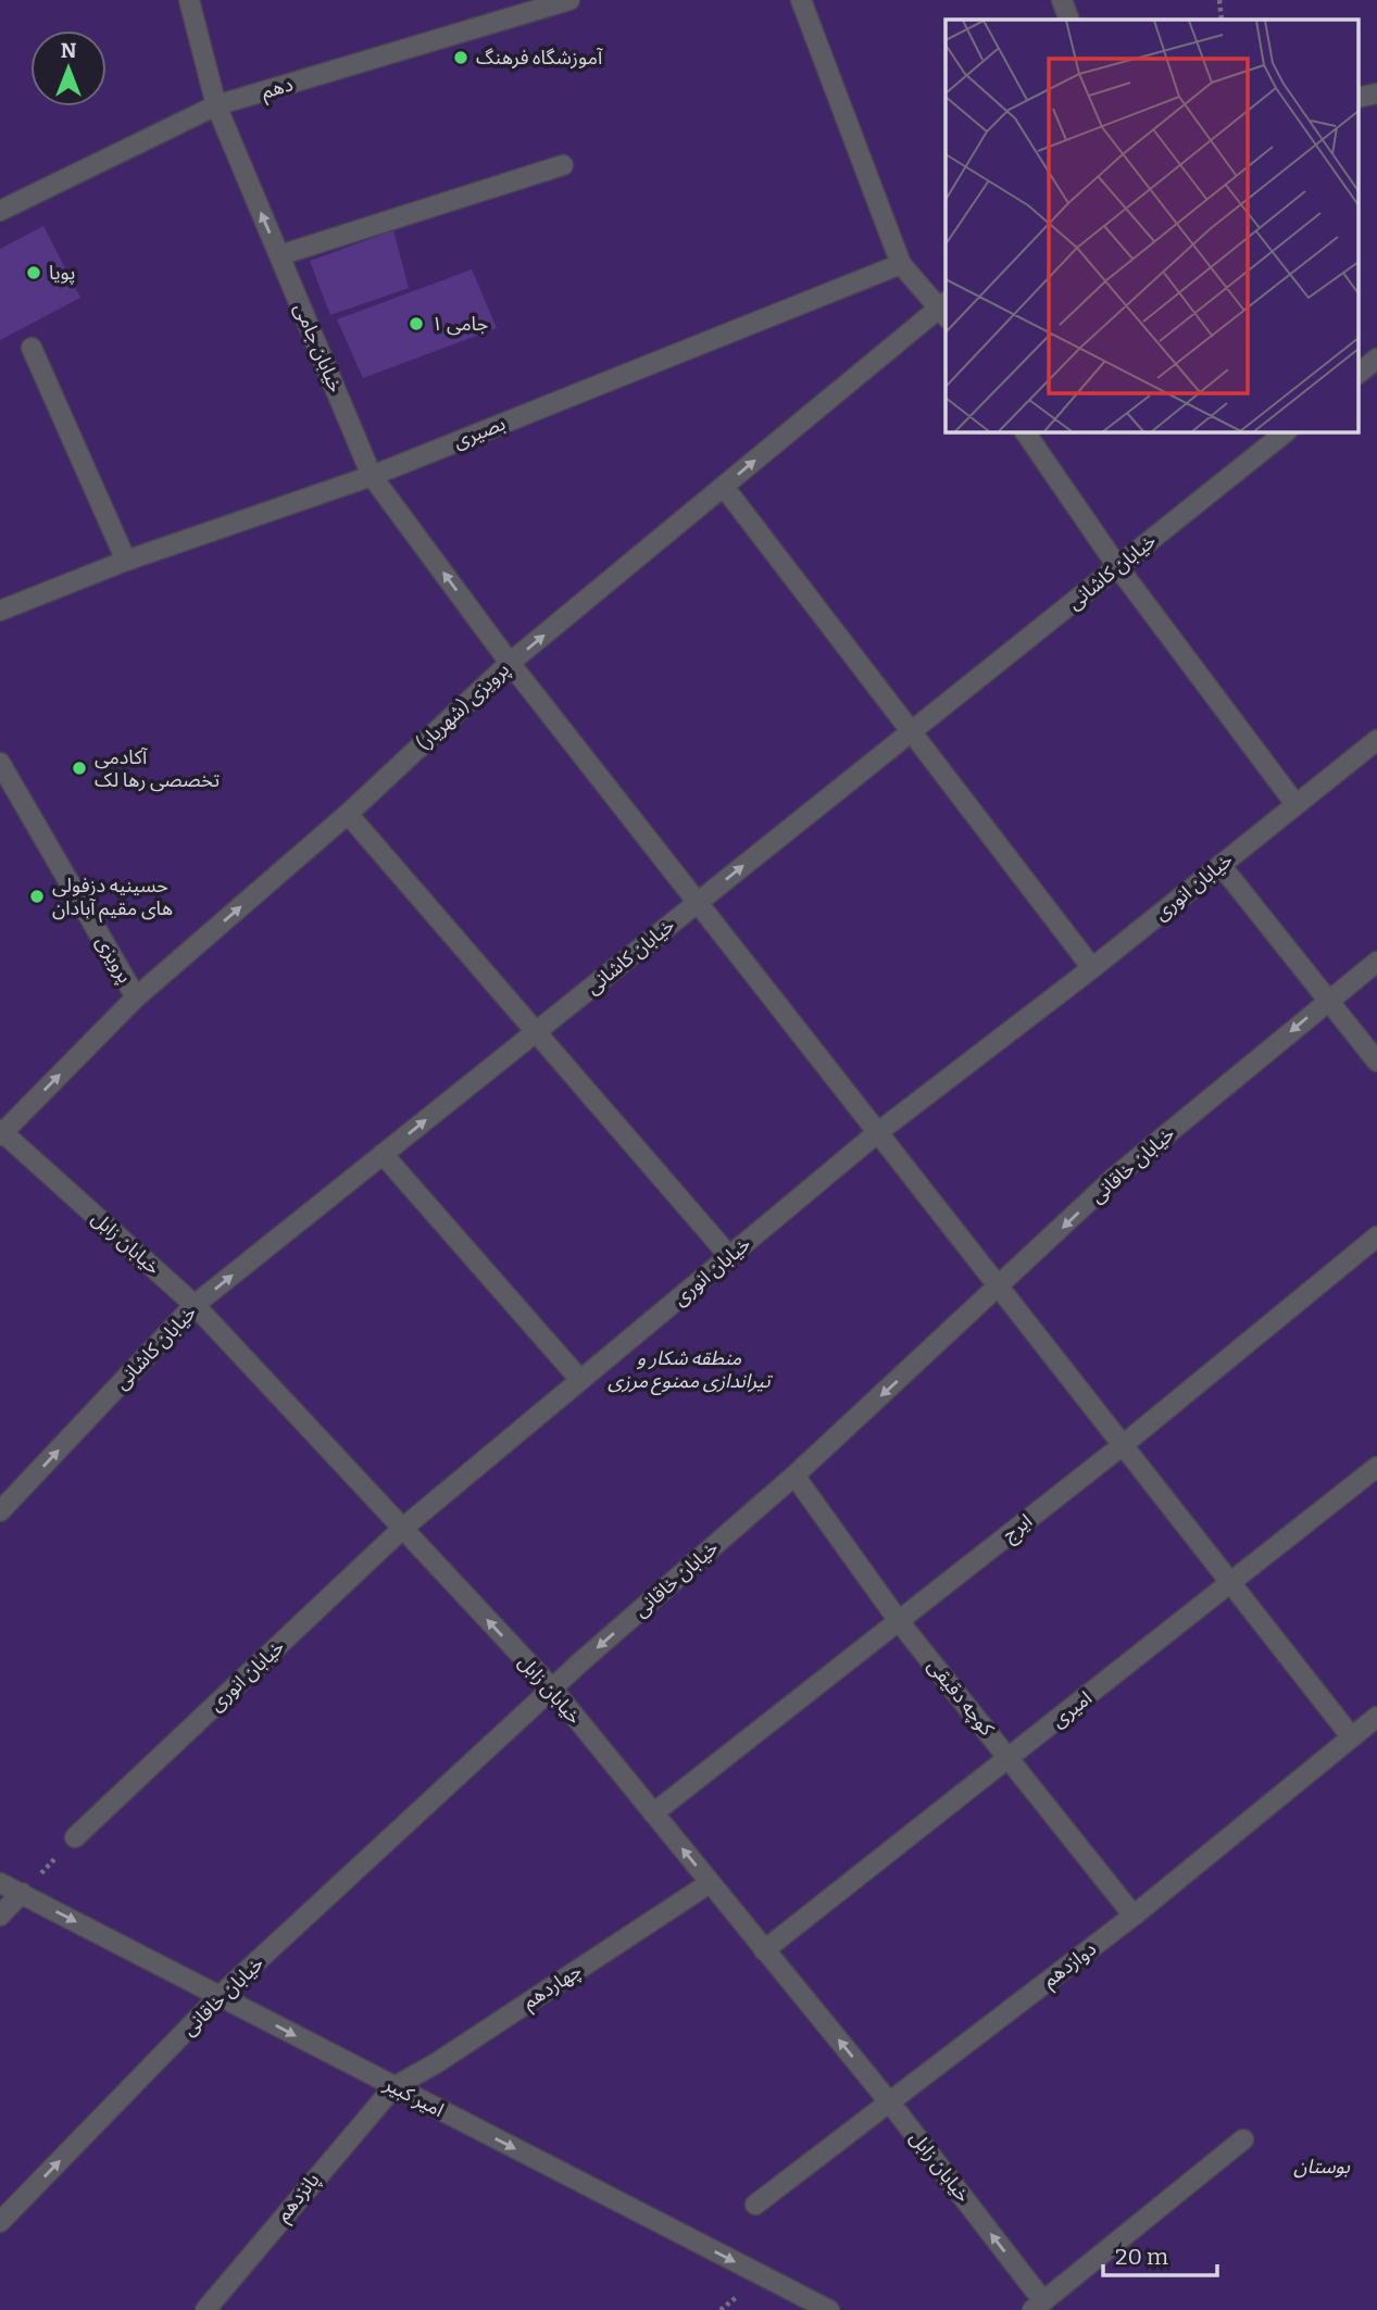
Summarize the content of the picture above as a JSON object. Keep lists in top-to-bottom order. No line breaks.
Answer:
{"streets":{"street":["دهم","خیابان جامی","بصیری","خیابان کاشانی","پرویزی (شهریار)","خیابان انوری","پرویزی","خیابان خاقانی","خیابان زابل","ایرج","کوچه دقیقی","امیری","دوازدهم","چهاردهم","امیر کبیر","پانزدهم"]},"crossings":[["دهم","خیابان جامی"],["خیابان جامی","بصیری"],["خیابان جامی","خیابان کاشانی"],["خیابان جامی","پرویزی (شهریار)"],["خیابان جامی","خیابان انوری"],["خیابان جامی","خیابان خاقانی"],["خیابان جامی","ایرج"],["خیابان جامی","امیری"],["خیابان جامی","دوازدهم"],["خیابان کاشانی","خیابان زابل"],["پرویزی (شهریار)","پرویزی"],["پرویزی (شهریار)","خیابان زابل"],["خیابان انوری","خیابان زابل"],["خیابان خاقانی","خیابان زابل"],["خیابان خاقانی","کوچه دقیقی"],["خیابان خاقانی","امیر کبیر"],["خیابان زابل","ایرج"],["خیابان زابل","امیری"],["خیابان زابل","دوازدهم"],["خیابان زابل","چهاردهم"],["ایرج","کوچه دقیقی"],["کوچه دقیقی","امیری"],["کوچه دقیقی","دوازدهم"],["چهاردهم","امیر کبیر"],["چهاردهم","پانزدهم"],["امیر کبیر","پانزدهم"]],"one_way":["خیابان کاشانی","پرویزی (شهریار)","خیابان زابل","امیر کبیر"],"parks":["منطقه شکار و تیراندازی ممنوع مرزی","بوستان"],"places":["آموزشگاه فرهنگ","پویا","جامی ۱","آکادمی تخصصی رها لک","حسینیه دزفولی های مقیم آبادان"],"scale_bar":"20 m","north":"top"}
